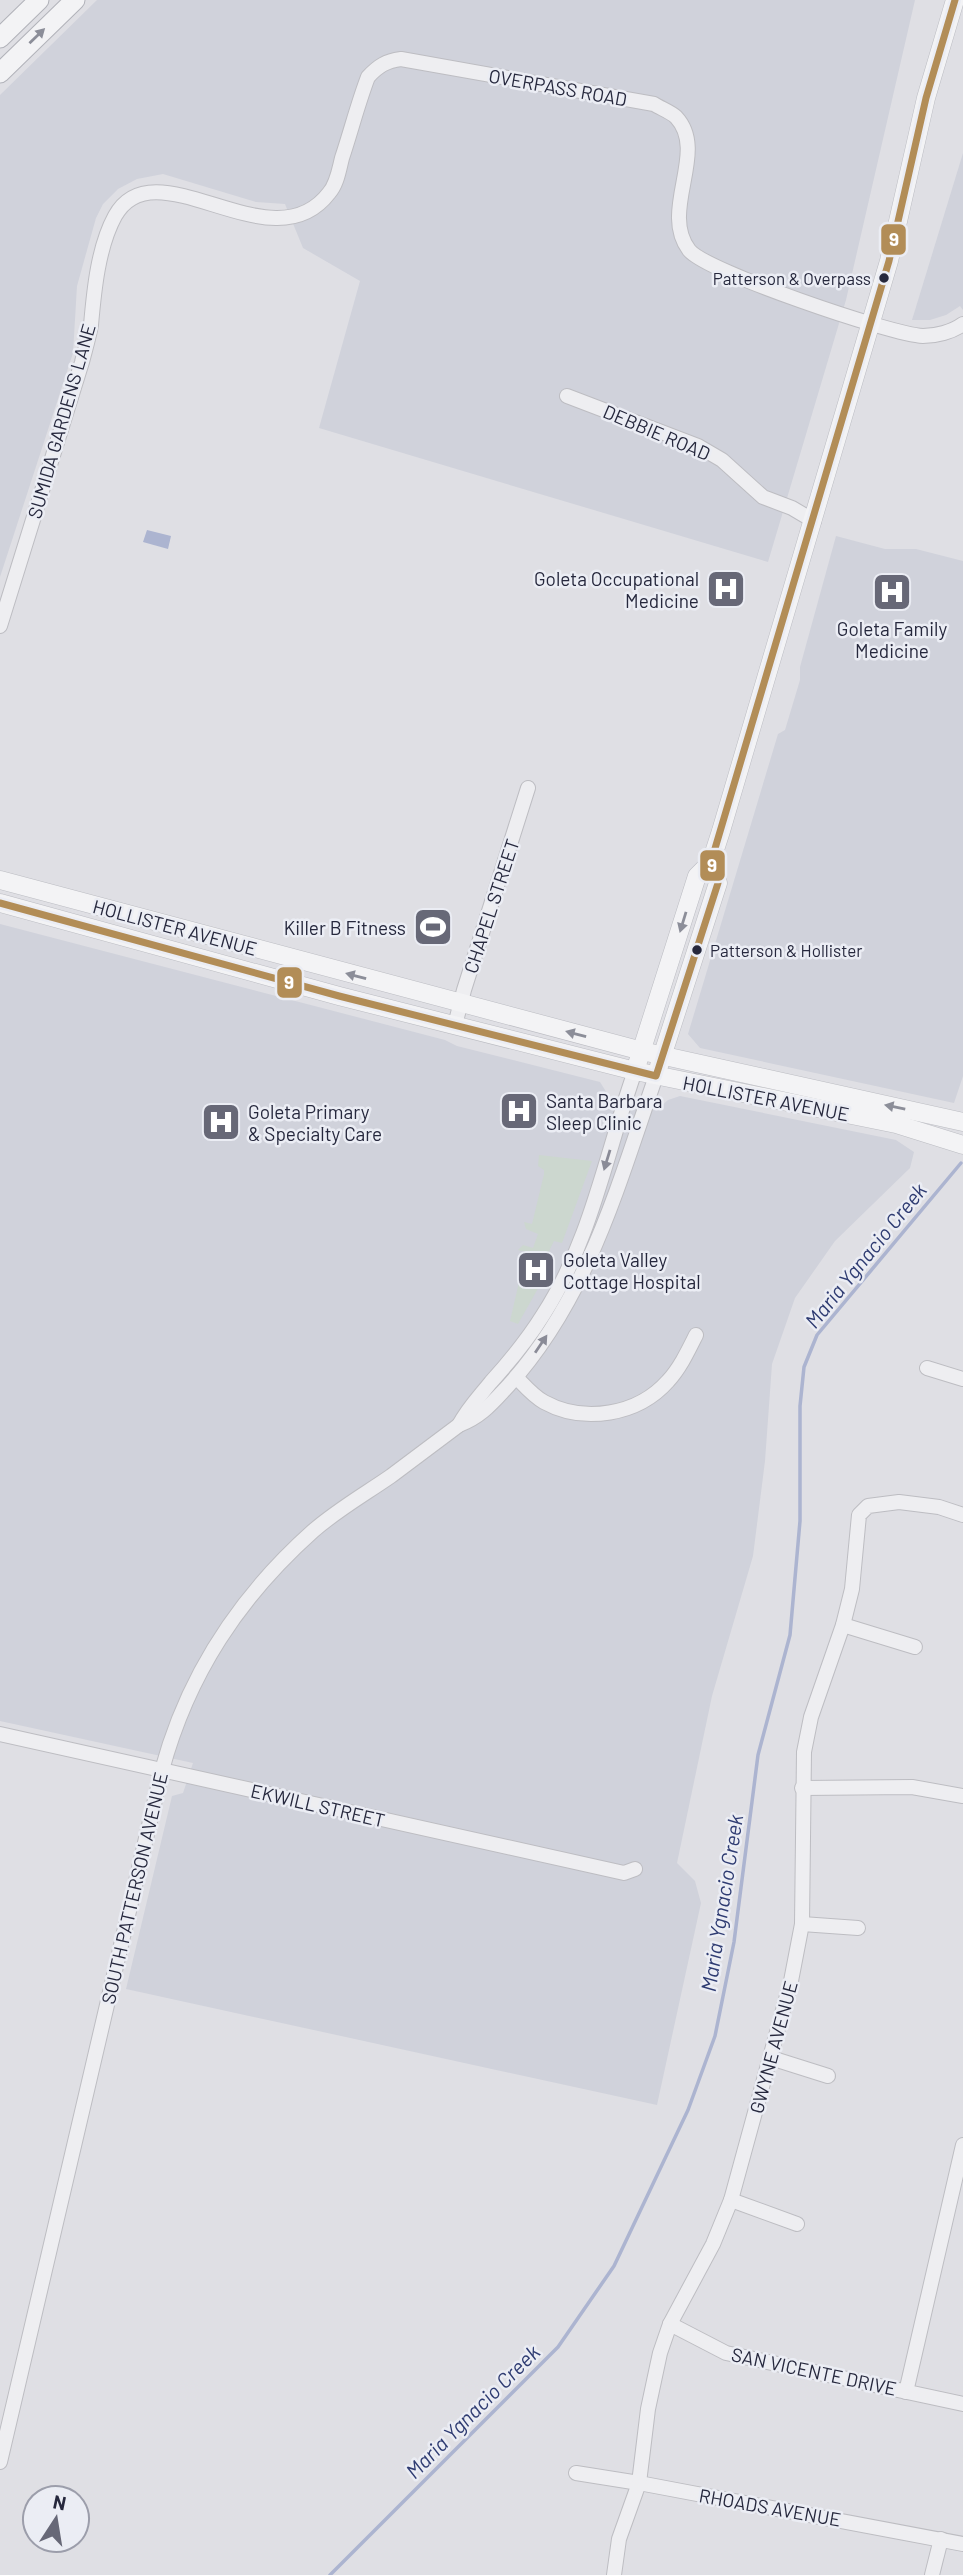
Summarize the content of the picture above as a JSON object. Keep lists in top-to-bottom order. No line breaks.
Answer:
{"streets":{"main road":["HOLLISTER AVENUE","SOUTH PATTERSON AVENUE"],"street":["OVERPASS ROAD","SUMIDA GARDENS LANE","DEBBIE ROAD","CHAPEL STREET","EKWILL STREET","GWYNE AVENUE","SAN VICENTE DRIVE","RHOADS AVENUE"]},"crossings":[["OVERPASS ROAD","SUMIDA GARDENS LANE"],["OVERPASS ROAD","SOUTH PATTERSON AVENUE"],["DEBBIE ROAD","SOUTH PATTERSON AVENUE"],["CHAPEL STREET","HOLLISTER AVENUE"],["HOLLISTER AVENUE","SOUTH PATTERSON AVENUE"],["EKWILL STREET","SOUTH PATTERSON AVENUE"],["GWYNE AVENUE","SAN VICENTE DRIVE"],["GWYNE AVENUE","RHOADS AVENUE"]],"water":["Maria Ygnacio Creek"],"places":{"other":["Patterson & Overpass","Patterson & Hollister"],"hospital":["Goleta Occupational Medicine","Goleta Family Medicine","Santa Barbara Sleep Clinic","Goleta Primary & Specialty Care","Goleta Valley Cottage Hospital"],"sports":["Killer B Fitness"]},"lines":["transit line 9"],"north":"top"}
